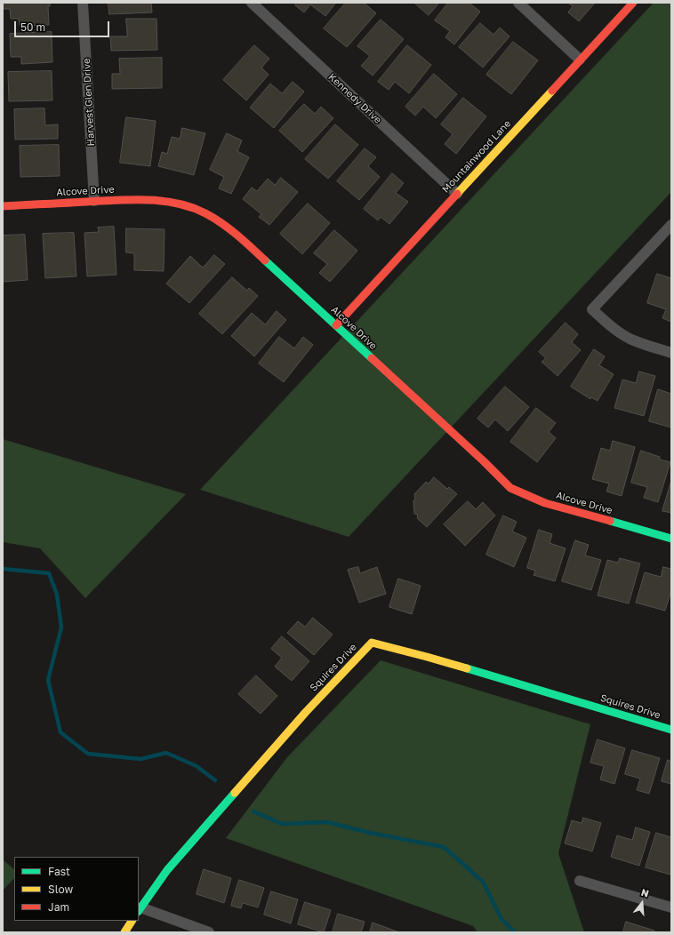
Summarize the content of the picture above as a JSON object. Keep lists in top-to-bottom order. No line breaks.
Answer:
{"streets":{"street":["Kennedy Drive","Harvest Glen Drive","Mountainwood Lane","Alcove Drive","Squires Drive"]},"crossings":[["Kennedy Drive","Mountainwood Lane"],["Harvest Glen Drive","Alcove Drive"],["Mountainwood Lane","Alcove Drive"]],"legend":["Fast","Slow","Jam"],"scale_bar":"50 m","north":"top"}
